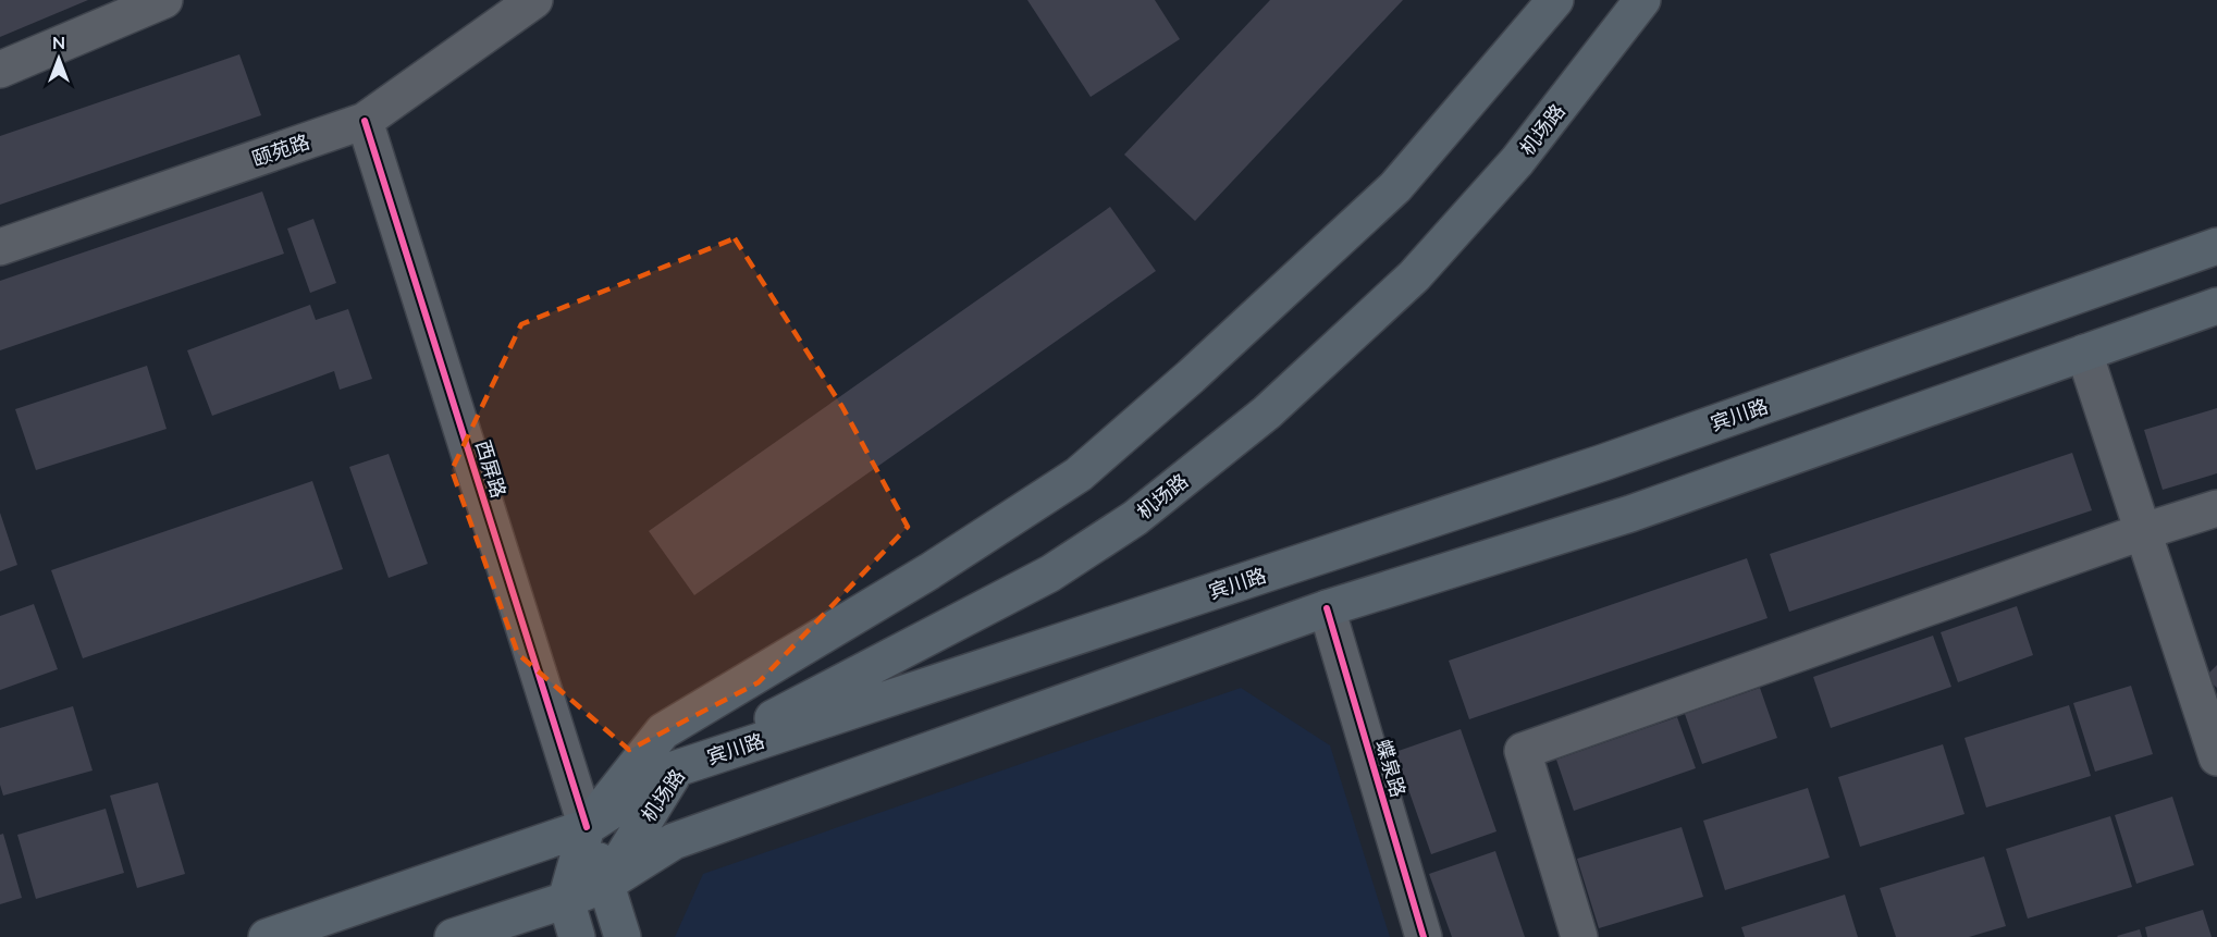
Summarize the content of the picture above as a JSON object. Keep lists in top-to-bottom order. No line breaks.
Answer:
{"streets":{"main road":["机场路","宾川路","西屏路"],"street":["颐苑路","蝶泉路"]},"crossings":[["机场路","宾川路"],["机场路","西屏路"],["颐苑路","西屏路"],["宾川路","西屏路"]],"north":"top"}
